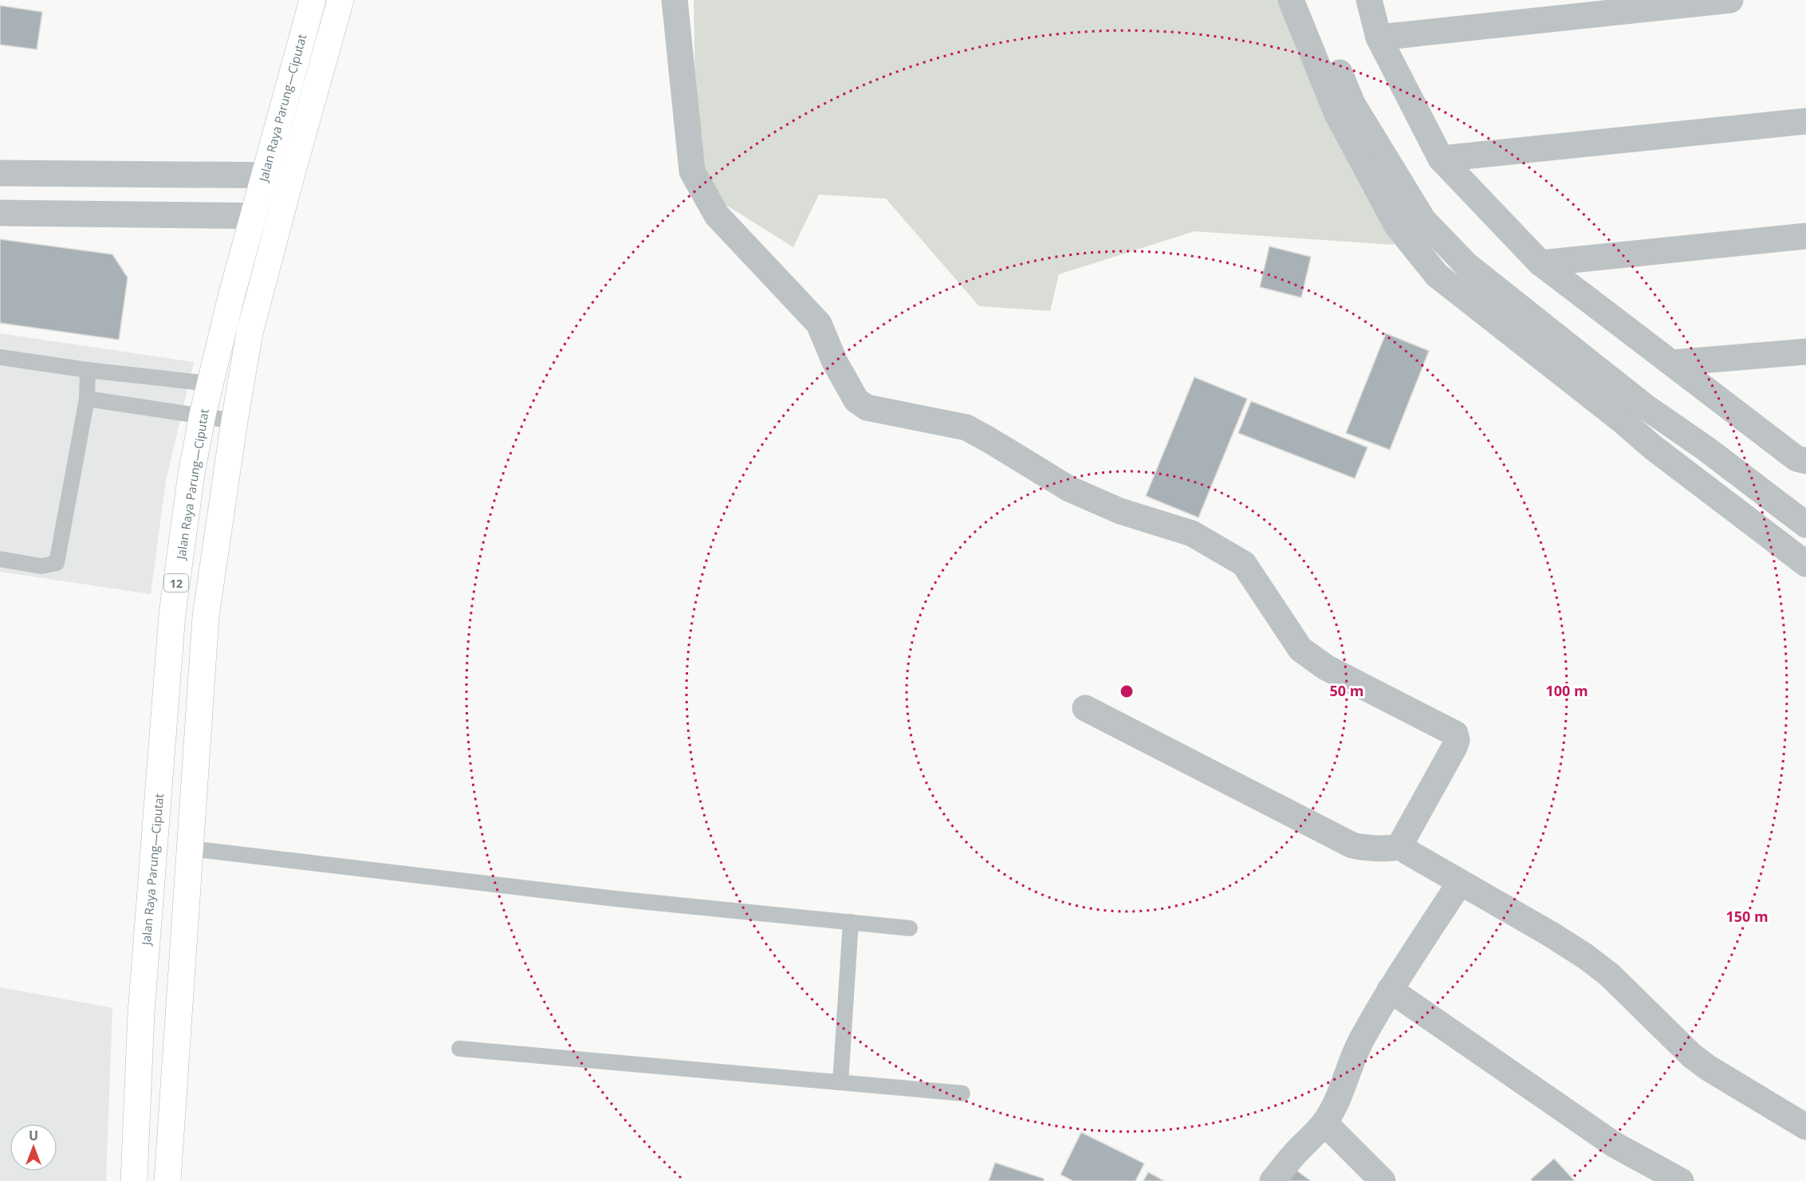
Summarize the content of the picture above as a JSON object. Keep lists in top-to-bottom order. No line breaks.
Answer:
{"streets":{"highway":["Jalan Raya Parung—Ciputat","12"]},"north":"top","rings":["50 m","100 m","150 m"]}
